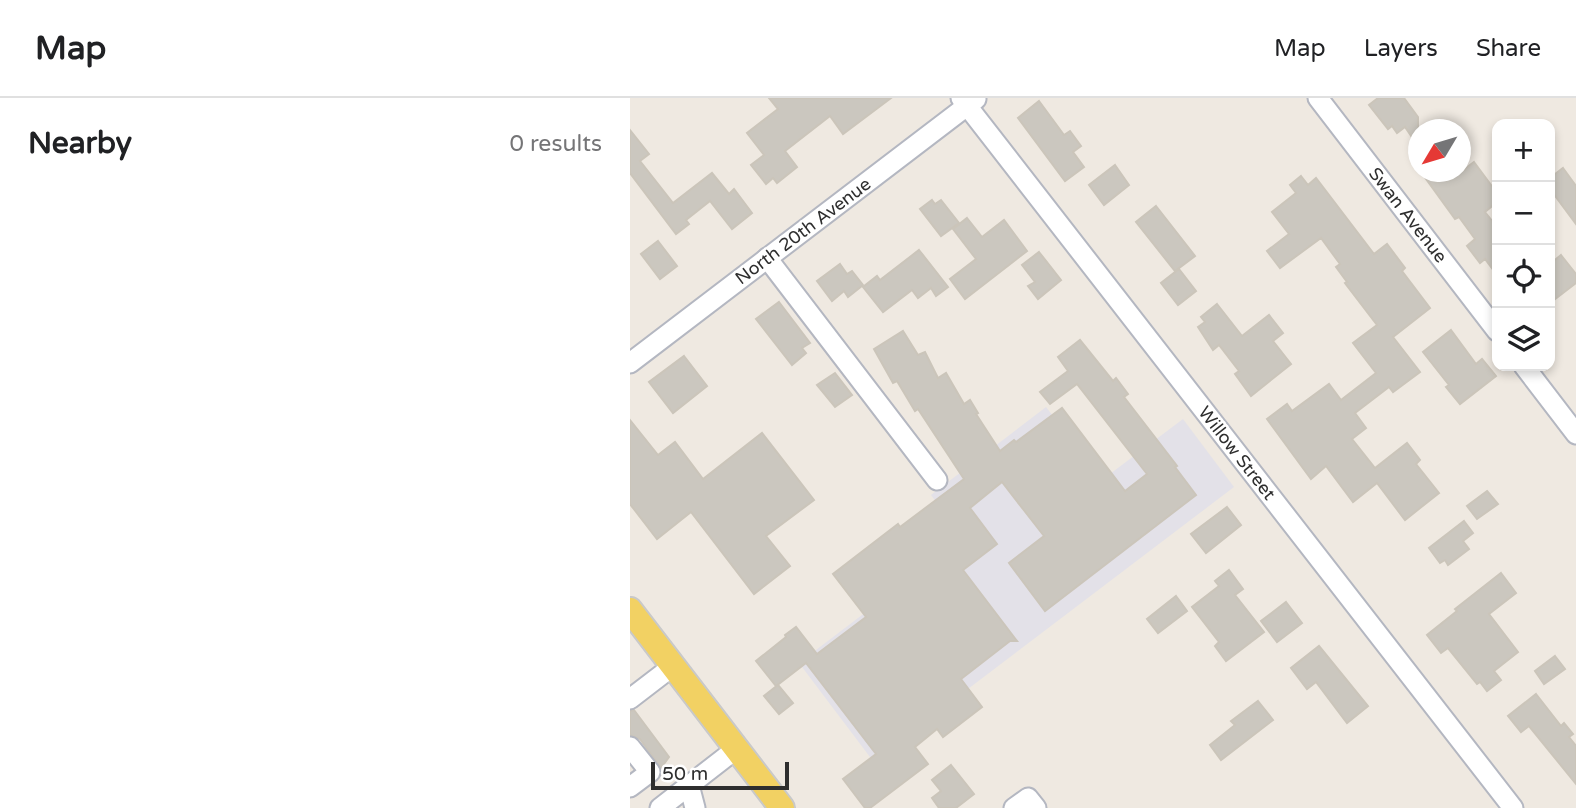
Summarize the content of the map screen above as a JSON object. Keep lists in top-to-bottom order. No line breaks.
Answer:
{"streets":{"street":["Swan Avenue","North 20th Avenue","Willow Street"]},"crossings":[["North 20th Avenue","Willow Street"]],"scale_bar":"50 m","north":"bottom left","page":{"header":"Map","nav":["Map","Layers","Share"],"heading":["Nearby","0 results"],"map_buttons":["+","−"],"scale":"50 m"}}
